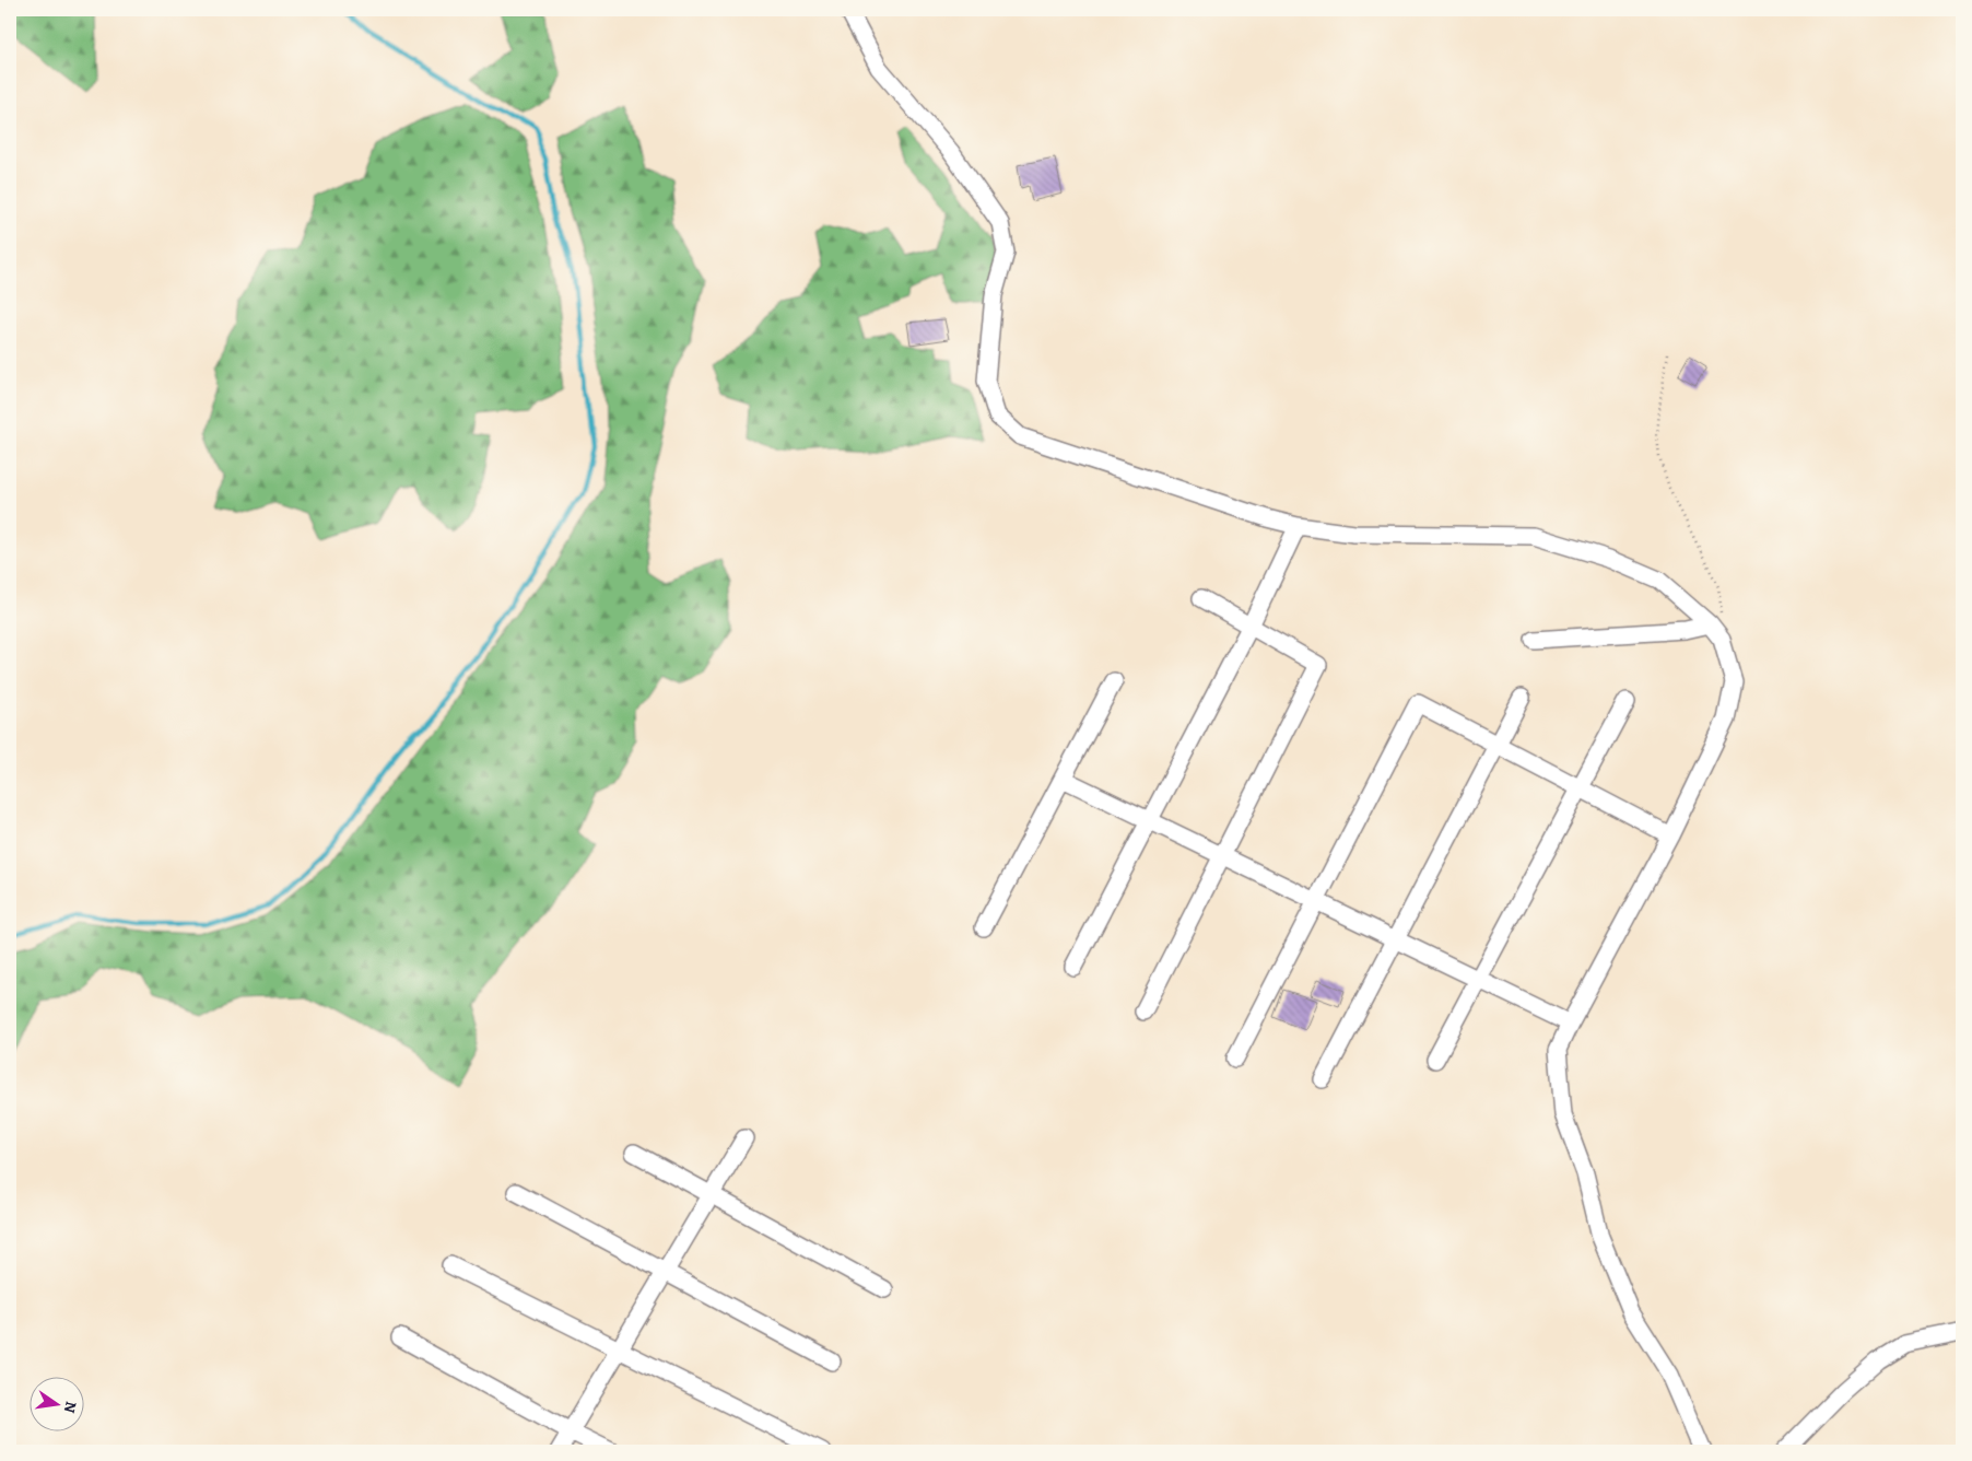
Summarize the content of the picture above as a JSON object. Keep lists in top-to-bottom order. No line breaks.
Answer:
{"north":"right"}
